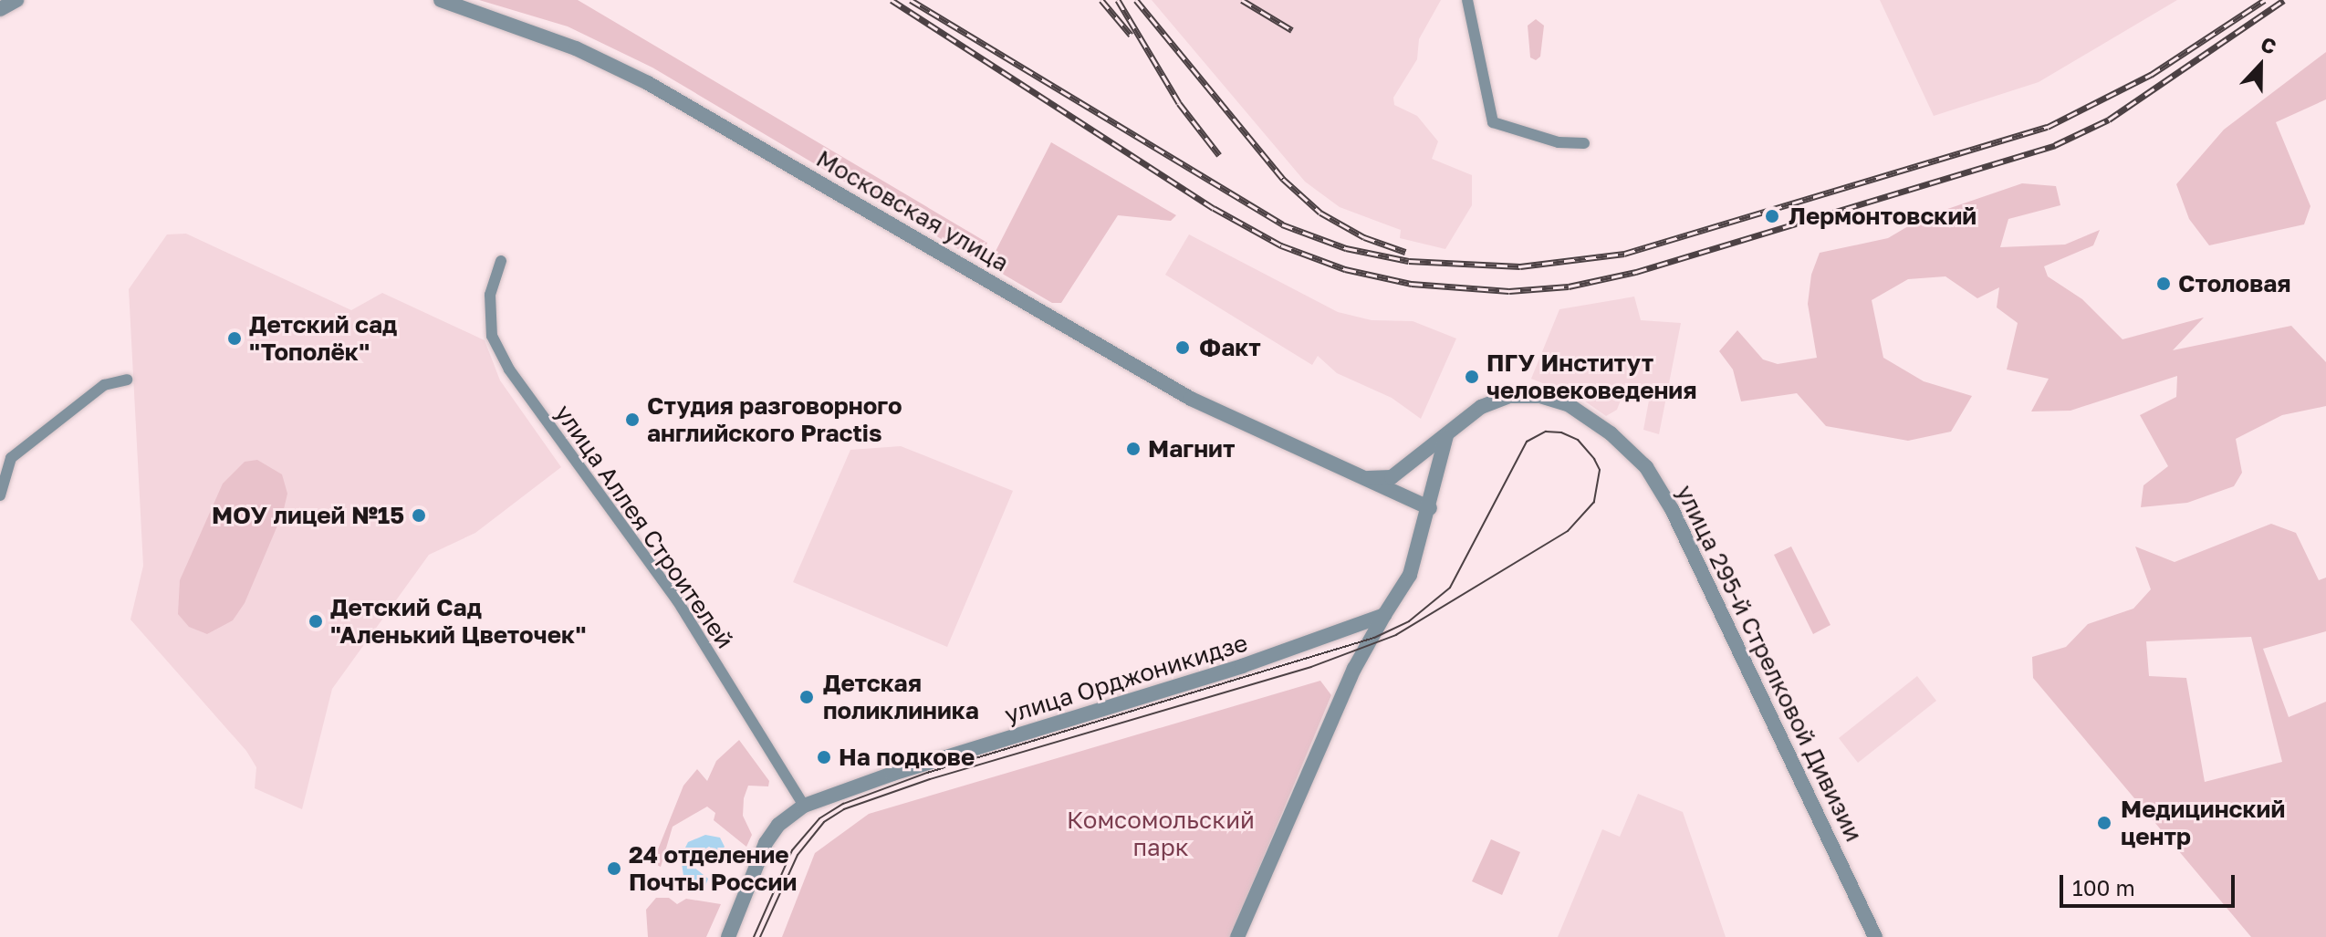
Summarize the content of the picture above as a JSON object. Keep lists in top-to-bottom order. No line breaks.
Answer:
{"streets":{"street":["Московская улица","улица Аллея Строителей","улица 295-й Стрелковой Дивизии","улица Орджоникидзе"]},"crossings":[["Московская улица","улица 295-й Стрелковой Дивизии"],["улица Аллея Строителей","улица Орджоникидзе"]],"parks":["Комсомольский парк"],"places":["Лермонтовский","Столовая","Детский сад \"Тополёк\"","Факт","ПГУ Институт человековедения","Студия разговорного английского Practis","Магнит","МОУ лицей №15","Детский Сад \"Аленький Цветочек\"","Детская поликлиника","На подкове","Медицинский центр","24 отделение Почты России"],"scale_bar":"100 m","north":"top"}
